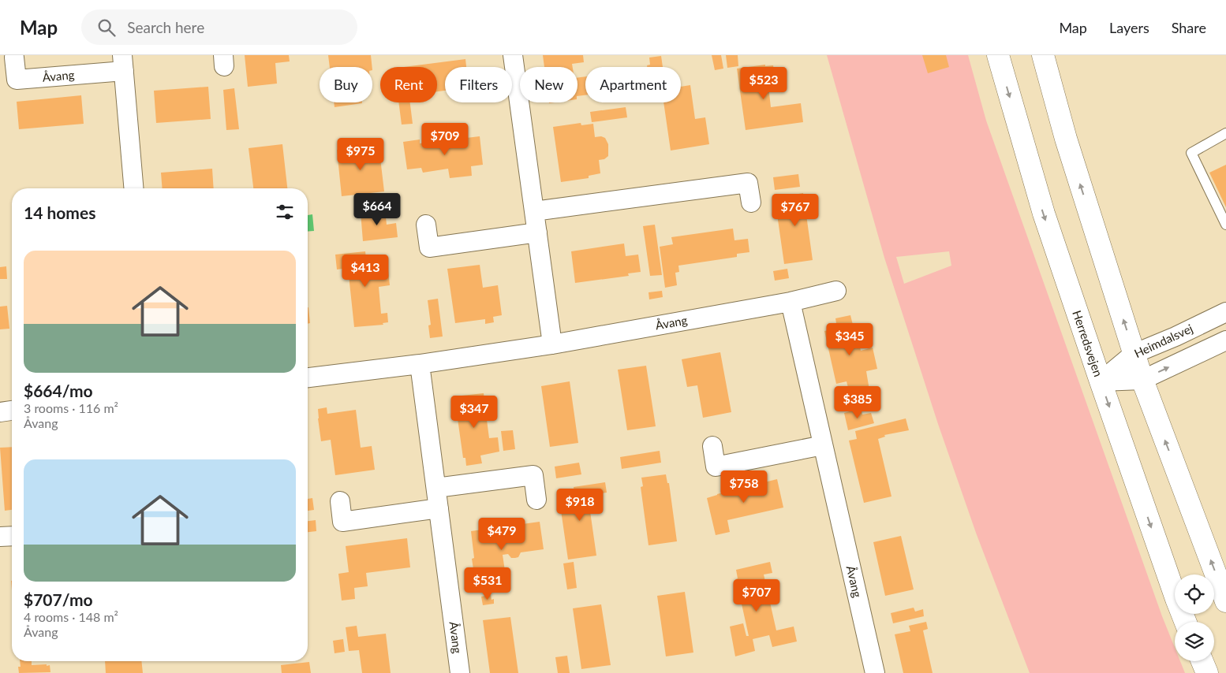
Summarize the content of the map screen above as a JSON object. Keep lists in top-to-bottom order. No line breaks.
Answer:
{"streets":{"street":["Åvang","Heimdalsvej","Herredsvejen"]},"crossings":[["Heimdalsvej","Herredsvejen"]],"page":{"header":"Map","search":"Search here","nav":["Map","Layers","Share"],"price":["$523","$709","$975","$664","$767","$413","$345","$385","$347","$758","$918","$479","$531","$707"],"chip":["Buy","Rent","Filters","New","Apartment"],"heading":"14 homes","list":[{"name":"$664/mo","note":"3 rooms · 116 m² · Åvang"},{"name":"$707/mo","note":"4 rooms · 148 m² · Åvang"}]}}
